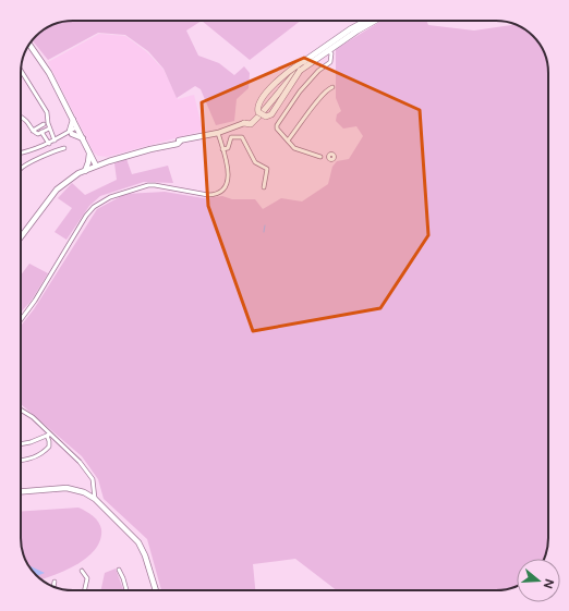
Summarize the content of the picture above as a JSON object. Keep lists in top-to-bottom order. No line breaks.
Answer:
{"north":"right"}
